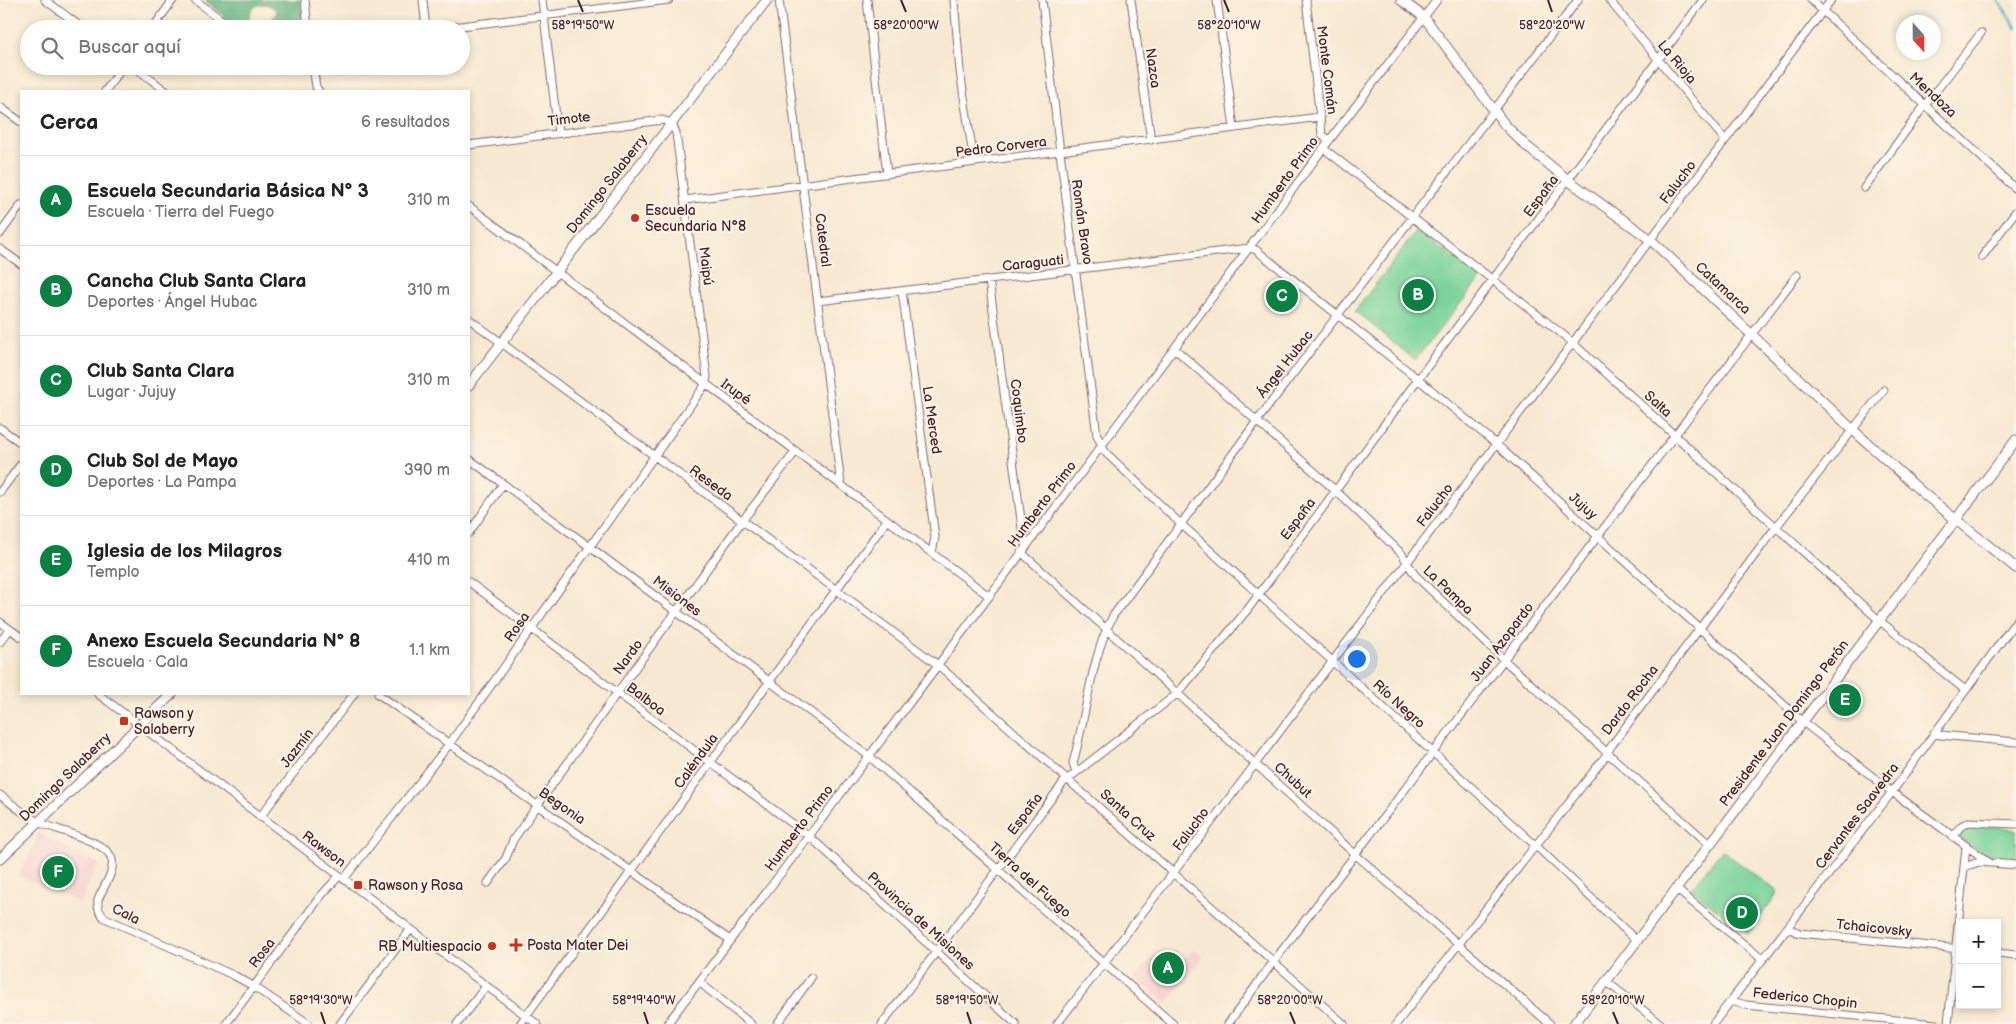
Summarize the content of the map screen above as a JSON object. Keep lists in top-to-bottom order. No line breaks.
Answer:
{"streets":{"street":["La Rioja","Nazca","Monte Comán","Mendoza","Timote","Pedro Corvera","Humberto Primo","Falucho","Domingo Salaberry","España","Román Bravo","Catedral","Caraguati","Maipú","Catamarca","Ángel Hubac","Irupé","Salta","Coquimbo","La Merced","Reseda","Jujuy","La Pampa","Misiones","Rosa","Juan Azopardo","Nardo","Balboa","Dardo Rocha","Río Negro","Presidente Juan Domingo Perón","Jazmín","Caléndula","Chubut","Begonia","Santa Cruz","Cervantes Saavedra","Rawson","Tierra del Fuego","Cala","Provincia de Misiones","Tchaicovsky","Federico Chopin"]},"crossings":[["La Rioja","Falucho"],["La Rioja","España"],["Nazca","Pedro Corvera"],["Monte Comán","Pedro Corvera"],["Monte Comán","Humberto Primo"],["Mendoza","Falucho"],["Timote","Domingo Salaberry"],["Timote","Maipú"],["Pedro Corvera","Román Bravo"],["Pedro Corvera","Catedral"],["Pedro Corvera","Maipú"],["Humberto Primo","Román Bravo"],["Humberto Primo","Caraguati"],["Humberto Primo","Catamarca"],["Humberto Primo","Irupé"],["Humberto Primo","Salta"],["Humberto Primo","Coquimbo"],["Humberto Primo","Reseda"],["Humberto Primo","Jujuy"],["Humberto Primo","La Pampa"],["Humberto Primo","Misiones"],["Humberto Primo","Balboa"],["Humberto Primo","Río Negro"],["Humberto Primo","Chubut"],["Humberto Primo","Begonia"],["Humberto Primo","Santa Cruz"],["Humberto Primo","Tierra del Fuego"],["Humberto Primo","Provincia de Misiones"],["Falucho","Catamarca"],["Falucho","Salta"],["Falucho","Jujuy"],["Falucho","La Pampa"],["Falucho","Río Negro"],["Falucho","Chubut"],["Falucho","Santa Cruz"],["Falucho","Tierra del Fuego"],["Domingo Salaberry","Maipú"],["Domingo Salaberry","Irupé"],["Domingo Salaberry","Reseda"],["Domingo Salaberry","Rawson"],["Domingo Salaberry","Cala"],["España","Catamarca"],["España","Ángel Hubac"],["España","Salta"],["España","Jujuy"],["España","La Pampa"],["España","Río Negro"],["España","Chubut"],["España","Santa Cruz"],["España","Tierra del Fuego"],["España","Provincia de Misiones"],["Román Bravo","Caraguati"],["Román Bravo","Río Negro"],["Catedral","Caraguati"],["Catedral","Irupé"],["Caraguati","Coquimbo"],["Caraguati","La Merced"],["Caraguati","Jujuy"],["Maipú","Irupé"],["Maipú","Rosa"],["Catamarca","Ángel Hubac"],["Catamarca","Juan Azopardo"],["Catamarca","Dardo Rocha"],["Catamarca","Presidente Juan Domingo Perón"],["Ángel Hubac","Salta"],["Ángel Hubac","Jujuy"],["Ángel Hubac","La Pampa"],["Ángel Hubac","Río Negro"],["Ángel Hubac","Chubut"],["Irupé","La Merced"],["Irupé","Rosa"],["Irupé","Nardo"],["Irupé","Caléndula"],["Salta","Juan Azopardo"],["Salta","Dardo Rocha"],["Salta","Presidente Juan Domingo Perón"],["Salta","Cervantes Saavedra"],["Reseda","Rosa"],["Reseda","Nardo"],["Reseda","Caléndula"],["Reseda","Santa Cruz"],["Jujuy","Juan Azopardo"],["Jujuy","Dardo Rocha"],["Jujuy","Presidente Juan Domingo Perón"],["Jujuy","Cervantes Saavedra"],["La Pampa","Juan Azopardo"],["La Pampa","Dardo Rocha"],["La Pampa","Presidente Juan Domingo Perón"],["Misiones","Rosa"],["Misiones","Nardo"],["Misiones","Caléndula"],["Misiones","Tierra del Fuego"],["Rosa","Balboa"],["Rosa","Begonia"],["Rosa","Rawson"],["Rosa","Cala"],["Juan Azopardo","Río Negro"],["Juan Azopardo","Chubut"],["Juan Azopardo","Santa Cruz"],["Nardo","Balboa"],["Nardo","Begonia"],["Balboa","Caléndula"],["Balboa","Provincia de Misiones"],["Dardo Rocha","Río Negro"],["Dardo Rocha","Chubut"],["Río Negro","Presidente Juan Domingo Perón"],["Jazmín","Rawson"],["Caléndula","Begonia"],["Caléndula","Rawson"],["Cervantes Saavedra","Tchaicovsky"],["Cervantes Saavedra","Federico Chopin"]],"places":{"other":["Escuela Secundaria N°8","RB Multiespacio"],"transit":["Rawson y Salaberry","Rawson y Rosa"],"health":["Posta Mater Dei"]},"north":"bottom","page":{"search":"Buscar aquí","heading":["Cerca","6 resultados"],"list":[{"mark":"A","name":"Escuela Secundaria Básica Nº 3","note":"Escuela · Tierra del Fuego","value":"310 m"},{"mark":"B","name":"Cancha Club Santa Clara","note":"Deportes · Ángel Hubac","value":"310 m"},{"mark":"C","name":"Club Santa Clara","note":"Lugar · Jujuy","value":"310 m"},{"mark":"D","name":"Club Sol de Mayo","note":"Deportes · La Pampa","value":"390 m"},{"mark":"E","name":"Iglesia de los Milagros","note":"Templo","value":"410 m"},{"mark":"F","name":"Anexo Escuela Secundaria N° 8","note":"Escuela · Cala","value":"1.1 km"}],"pins":["B","C","E","F","D","A"],"map_buttons":["+","−"]},"coordinates":["58°19'50\"W","58°20'00\"W","58°20'10\"W","58°20'20\"W","58°19'30\"W","58°19'40\"W"]}
